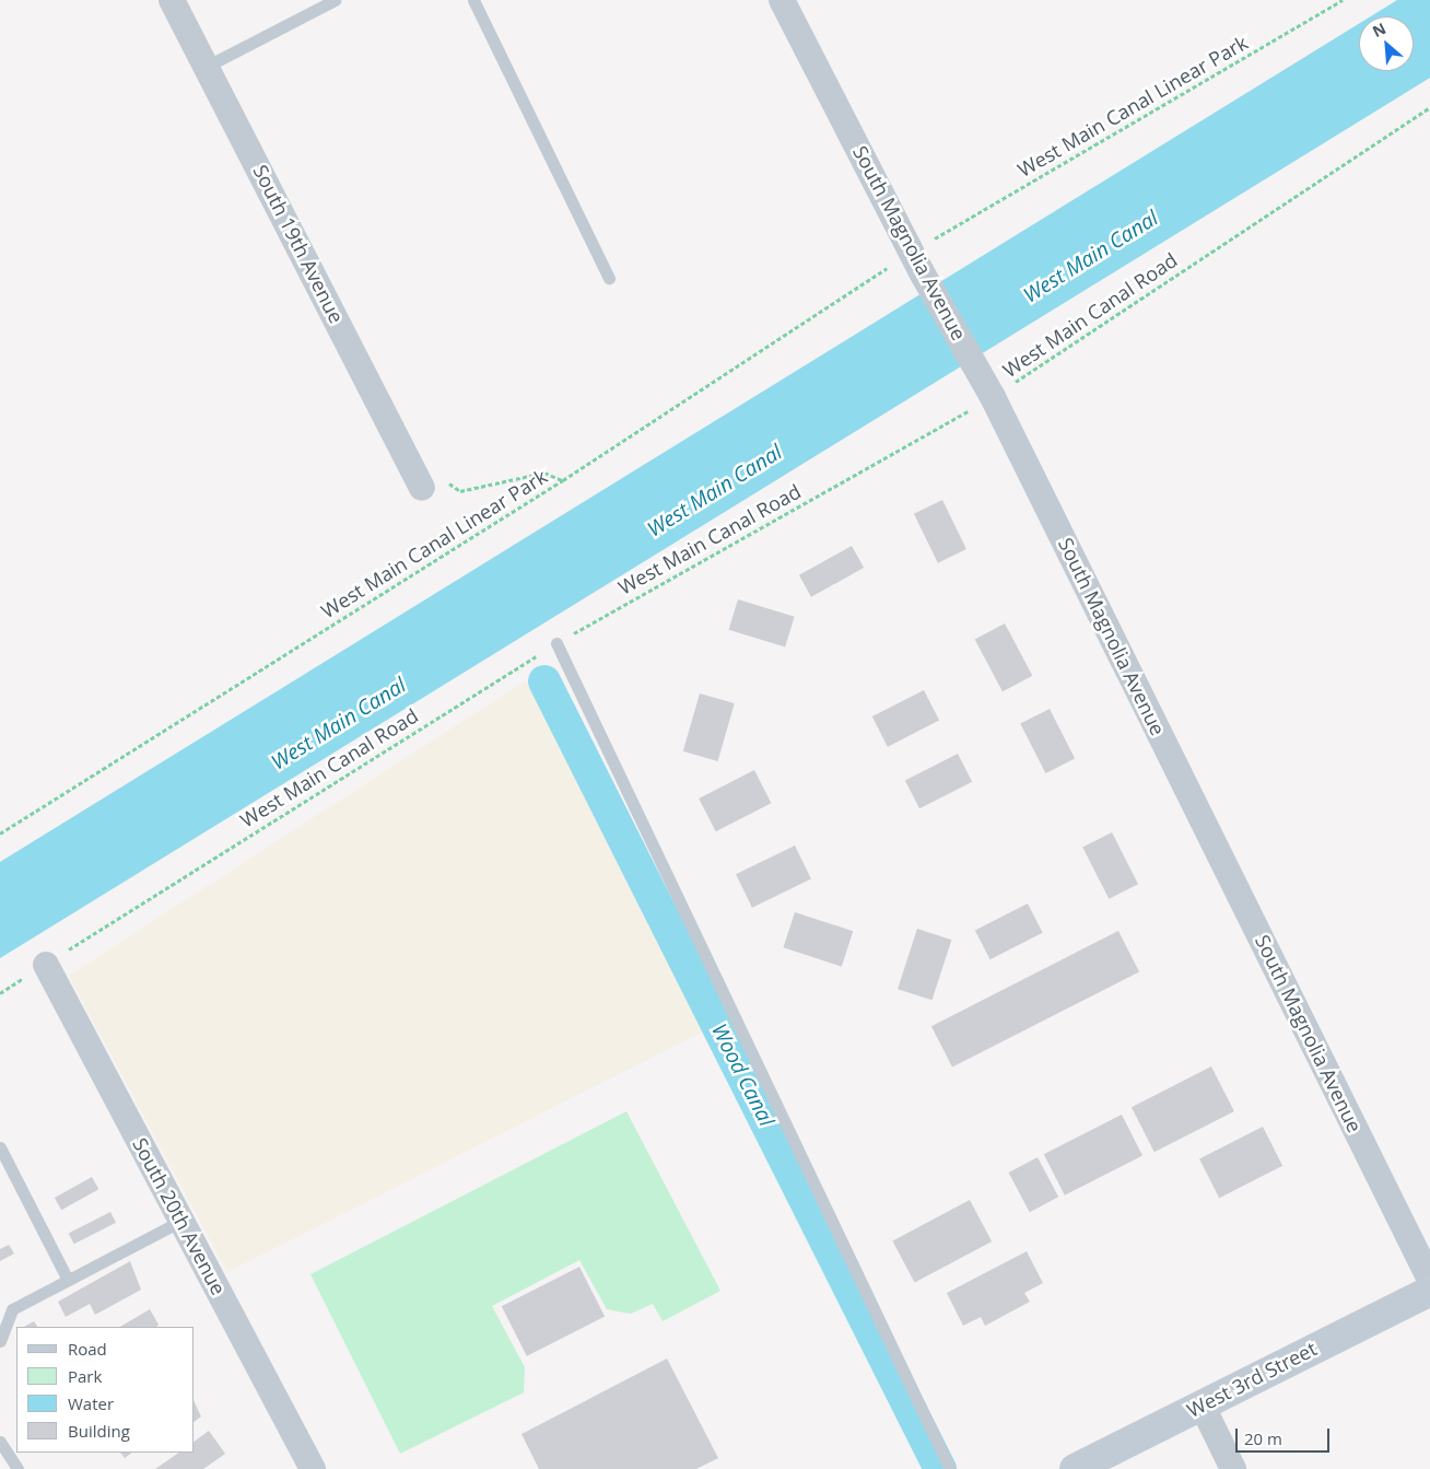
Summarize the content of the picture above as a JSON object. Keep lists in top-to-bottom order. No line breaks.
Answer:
{"streets":{"street":["South Magnolia Avenue","South 19th Avenue","South 20th Avenue","West 3rd Street"],"path":["West Main Canal Linear Park","West Main Canal Road"]},"crossings":[["South Magnolia Avenue","West Main Canal Road"],["West Main Canal Road","South 20th Avenue"]],"water":["West Main Canal","Wood Canal"],"legend":["Road","Park","Water","Building"],"scale_bar":"20 m","north":"top left"}
